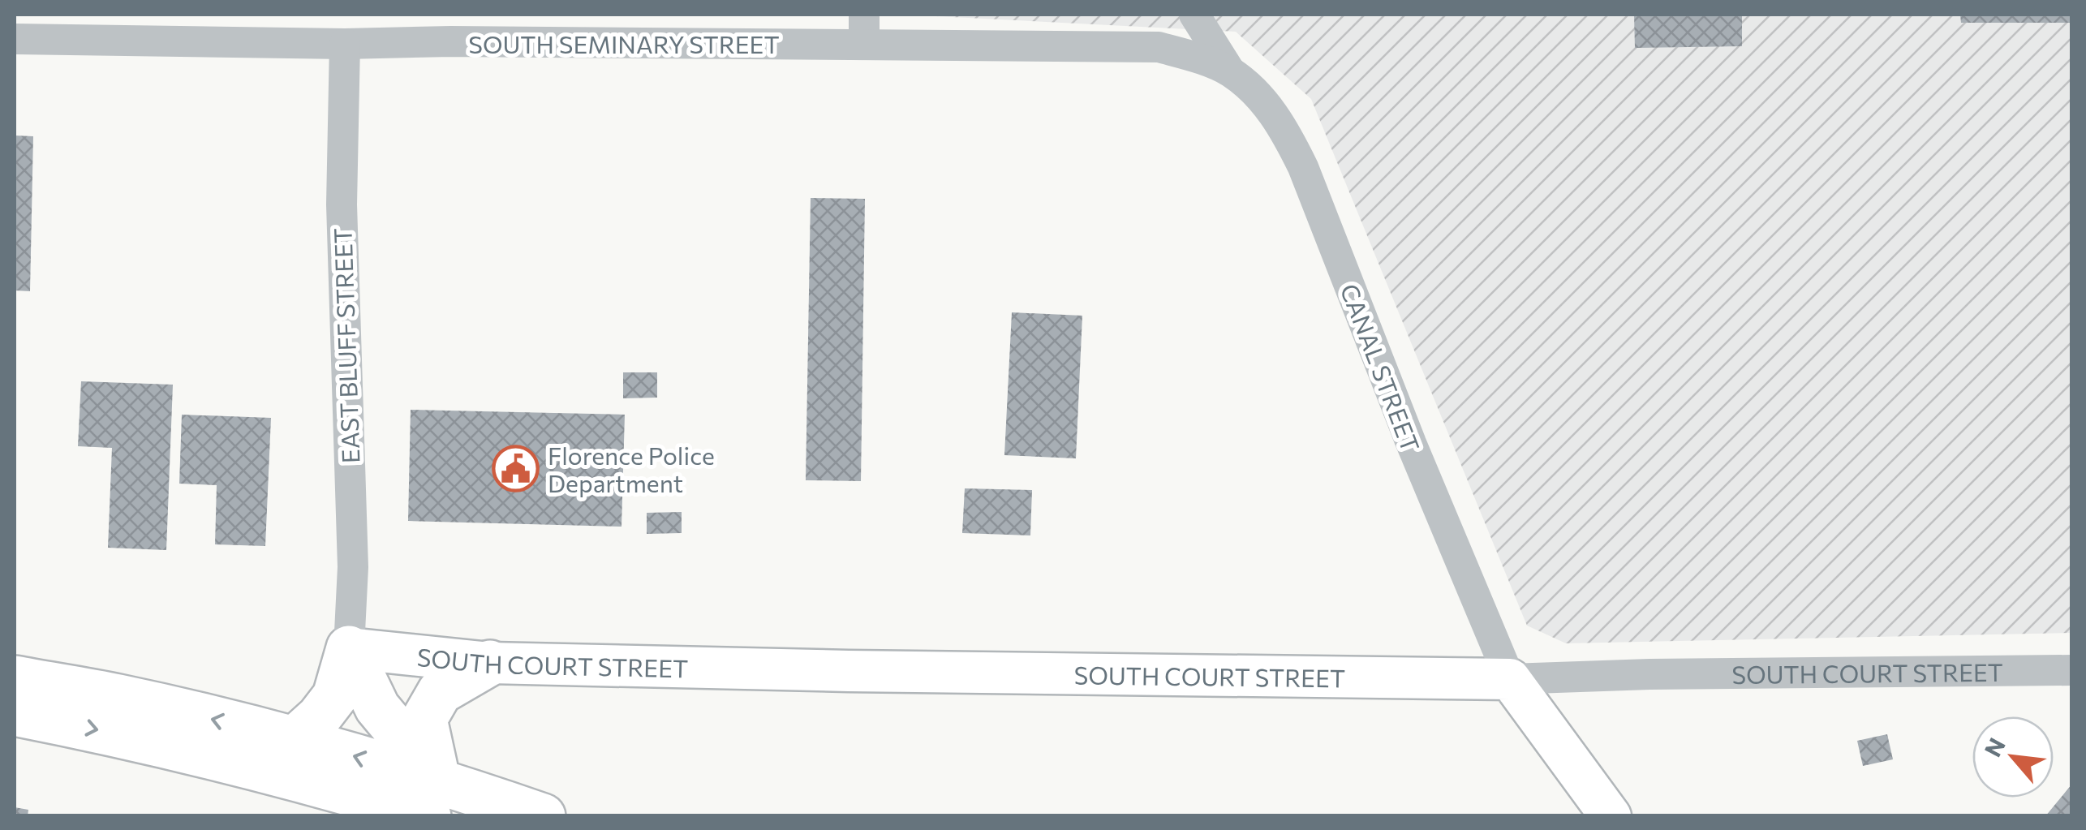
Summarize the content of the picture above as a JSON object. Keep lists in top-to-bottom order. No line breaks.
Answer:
{"streets":{"main road":["SOUTH COURT STREET"],"street":["SOUTH SEMINARY STREET","EAST BLUFF STREET","CANAL STREET"]},"crossings":[["SOUTH SEMINARY STREET","EAST BLUFF STREET"],["SOUTH SEMINARY STREET","CANAL STREET"],["EAST BLUFF STREET","SOUTH COURT STREET"],["CANAL STREET","SOUTH COURT STREET"]],"places":{"public building":["Florence Police Department"]},"north":"top left"}
